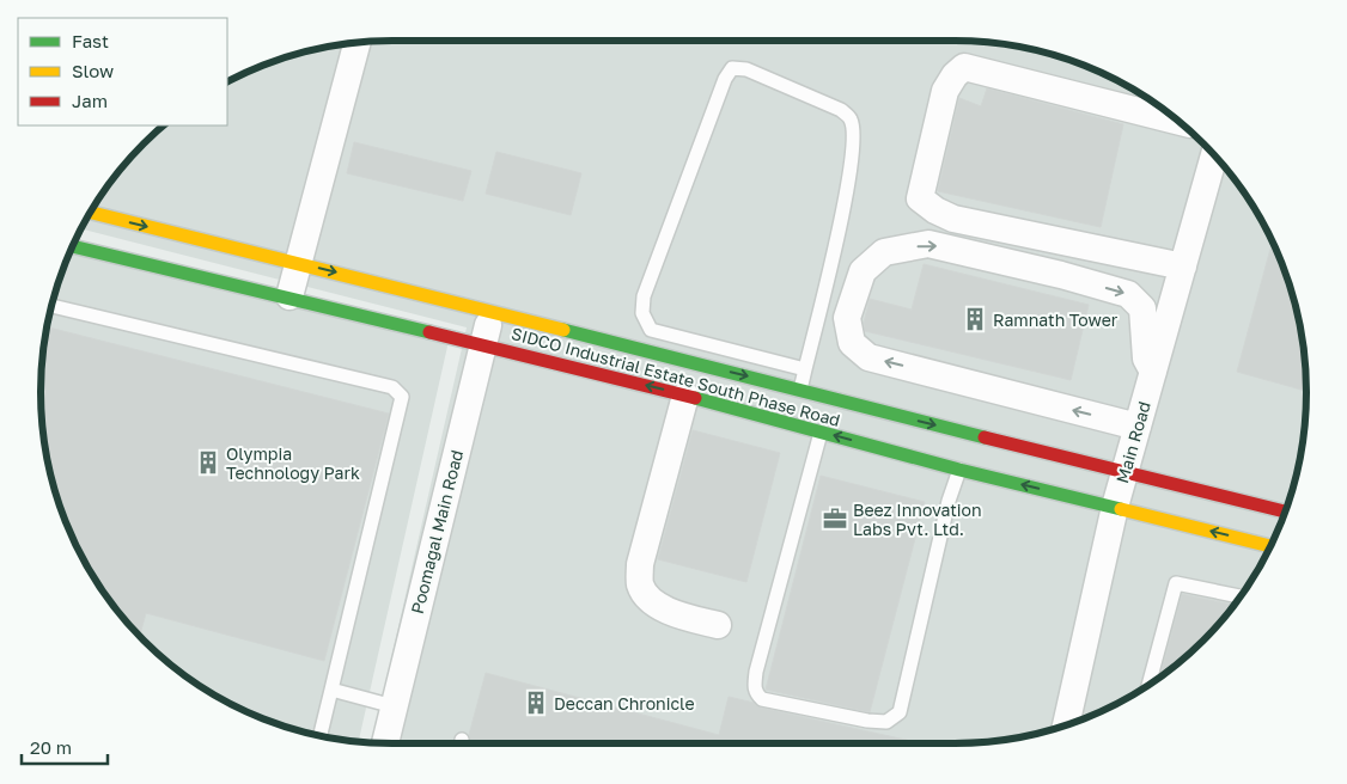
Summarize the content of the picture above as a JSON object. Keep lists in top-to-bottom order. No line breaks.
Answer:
{"streets":{"main road":["SIDCO Industrial Estate South Phase Road"],"street":["Main Road","Poomagal Main Road"]},"crossings":[["SIDCO Industrial Estate South Phase Road","Main Road"],["SIDCO Industrial Estate South Phase Road","Poomagal Main Road"]],"places":{"building":["Ramnath Tower","Olympia Technology Park","Deccan Chronicle"],"office":["Beez Innovation Labs Pvt. Ltd."]},"legend":["Fast","Slow","Jam"],"scale_bar":"20 m"}
